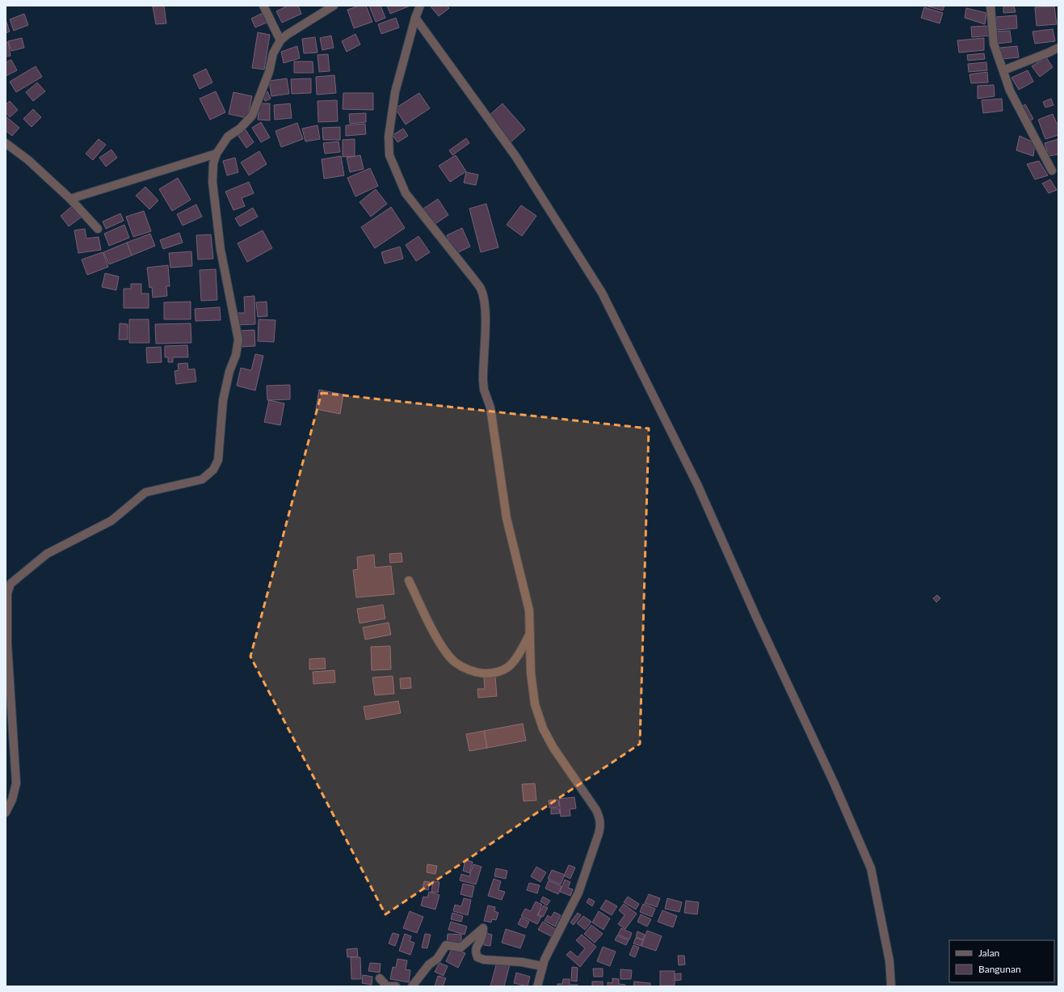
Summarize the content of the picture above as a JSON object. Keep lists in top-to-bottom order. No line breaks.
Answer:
{"legend":["Jalan","Bangunan"]}
